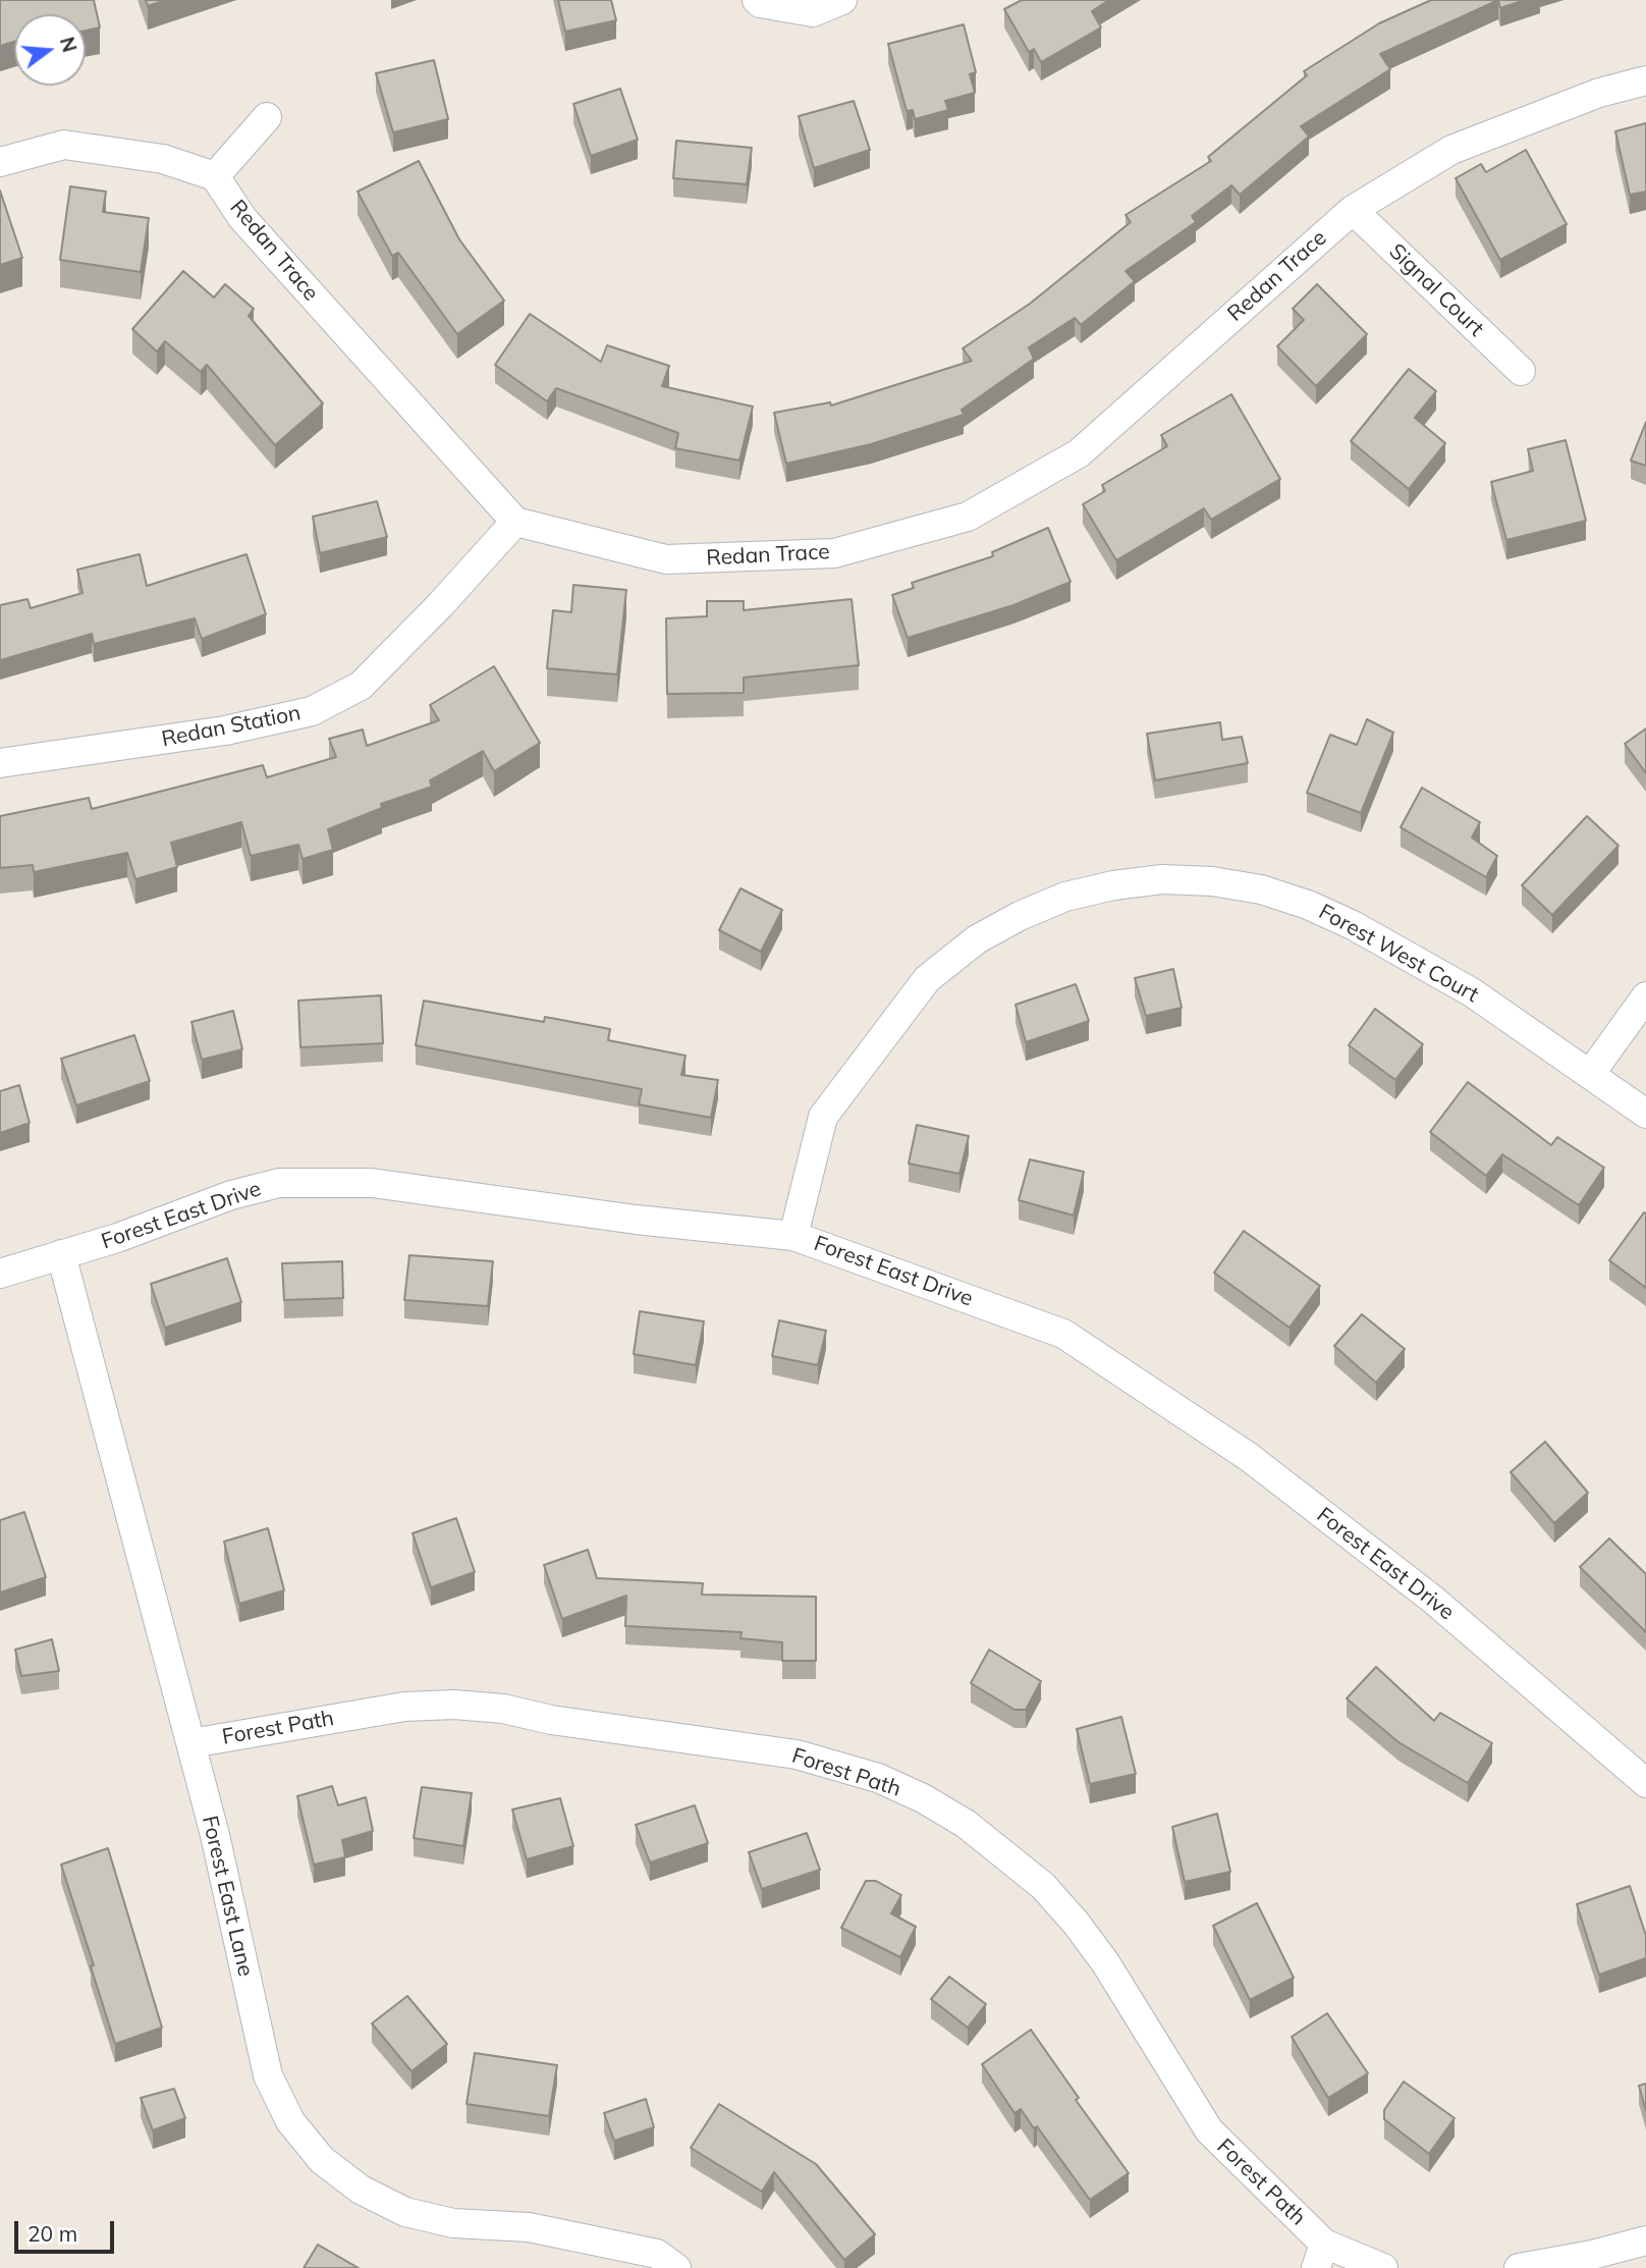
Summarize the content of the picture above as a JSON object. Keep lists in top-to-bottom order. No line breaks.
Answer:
{"streets":{"street":["Redan Trace","Signal Court","Redan Station","Forest West Court","Forest East Drive","Forest Path","Forest East Lane"]},"crossings":[["Redan Trace","Signal Court"],["Redan Trace","Redan Station"],["Forest West Court","Forest East Drive"],["Forest East Drive","Forest East Lane"],["Forest Path","Forest East Lane"]],"scale_bar":"20 m","north":"right"}
